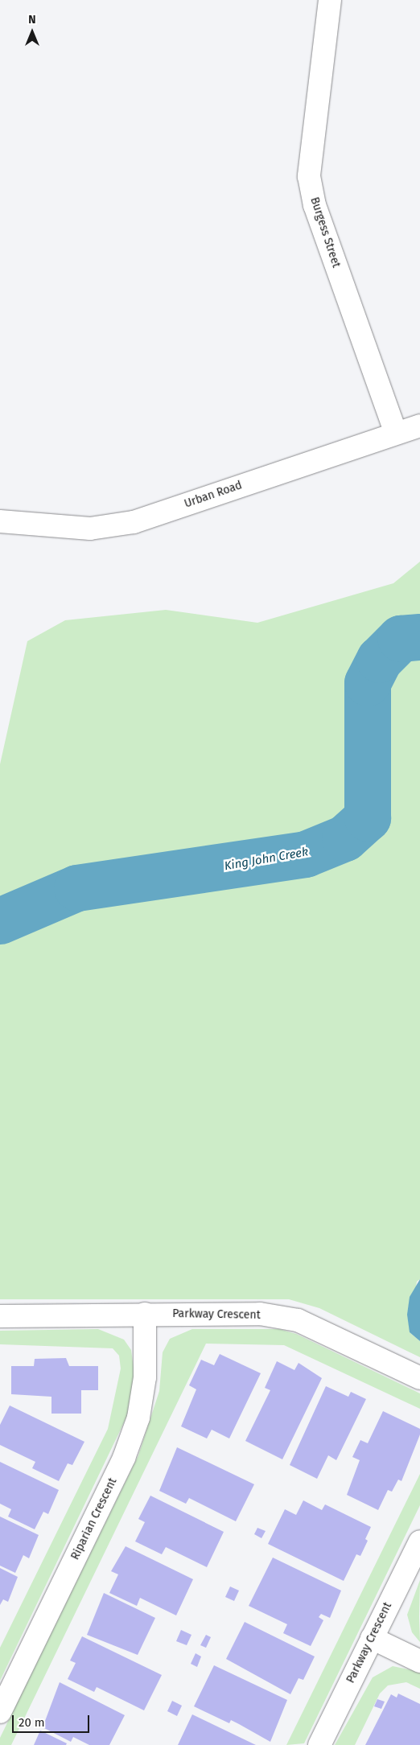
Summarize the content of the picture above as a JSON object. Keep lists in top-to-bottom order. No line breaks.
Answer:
{"streets":{"street":["Burgess Street","Urban Road","Parkway Crescent","Riparian Crescent"]},"crossings":[["Burgess Street","Urban Road"],["Parkway Crescent","Riparian Crescent"]],"water":["King John Creek"],"scale_bar":"20 m","north":"top"}
